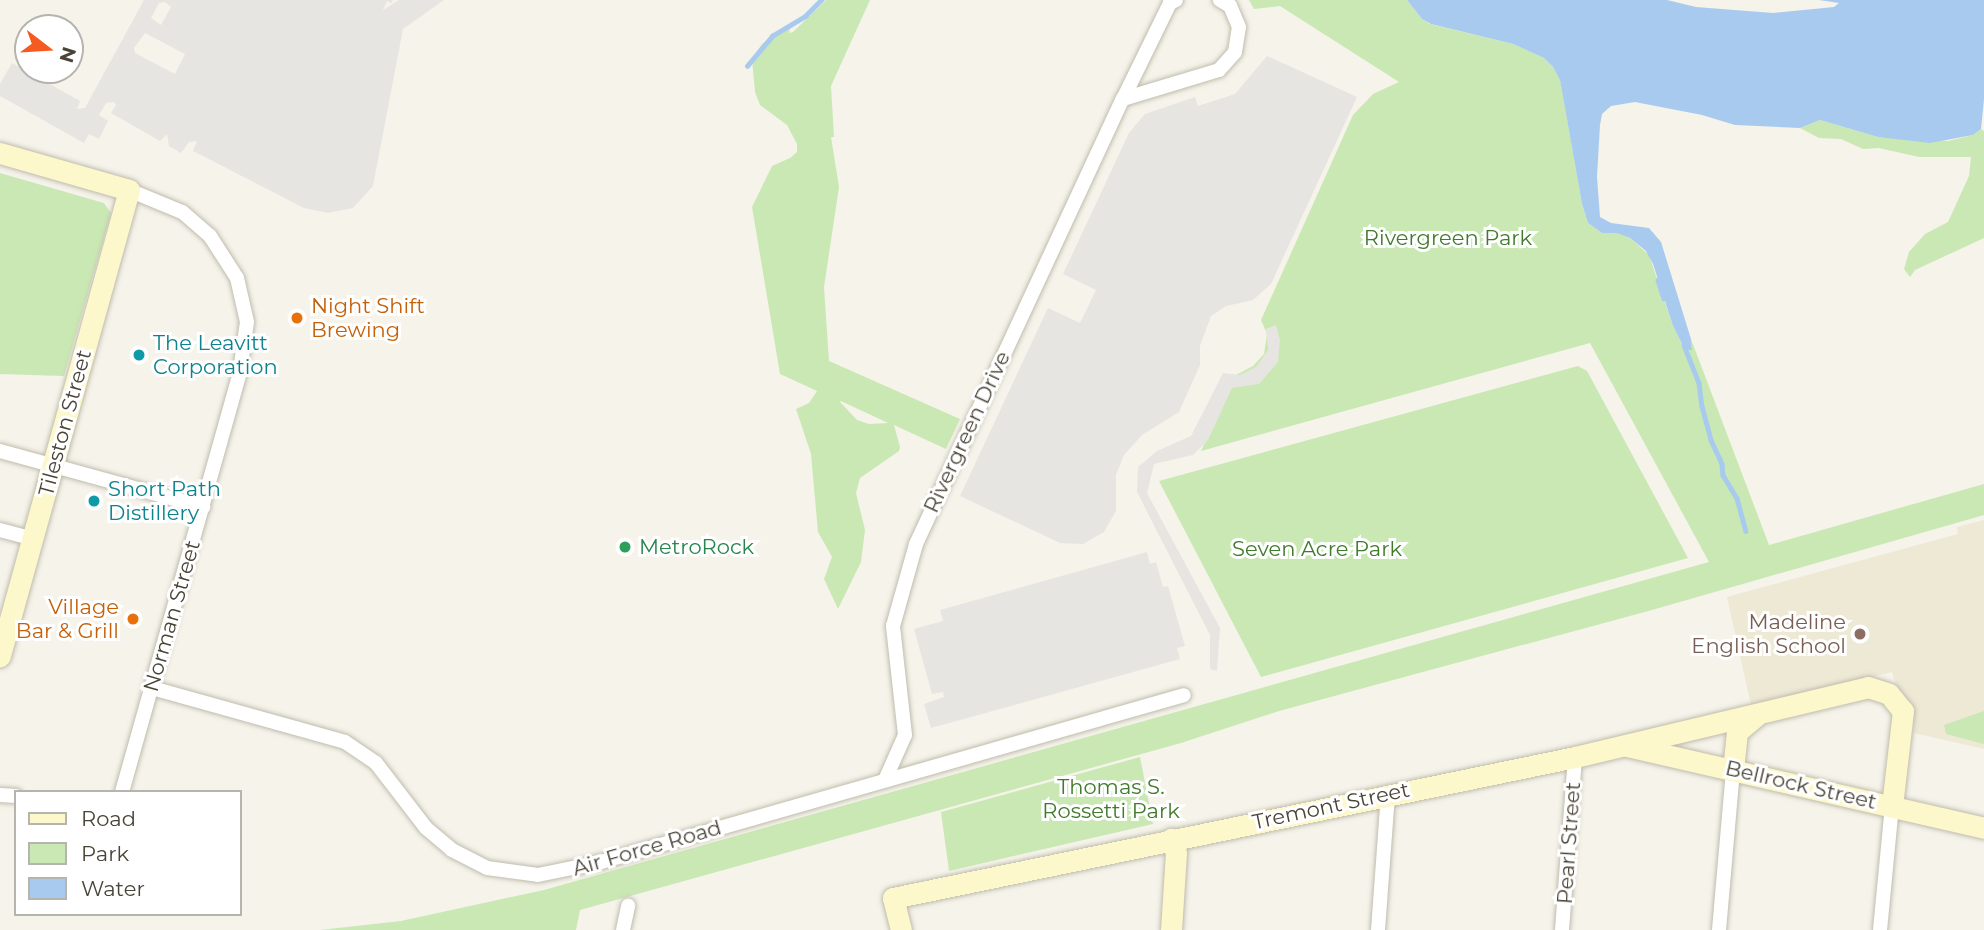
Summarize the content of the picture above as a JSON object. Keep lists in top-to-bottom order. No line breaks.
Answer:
{"streets":{"street":["Tileston Street","Rivergreen Drive","Norman Street","Bellrock Street","Tremont Street","Pearl Street","Air Force Road"]},"crossings":[["Tileston Street","Norman Street"],["Rivergreen Drive","Air Force Road"],["Norman Street","Air Force Road"],["Bellrock Street","Tremont Street"],["Tremont Street","Pearl Street"]],"parks":["Rivergreen Park","Seven Acre Park","Thomas S. Rossetti Park"],"places":["Night Shift Brewing","The Leavitt Corporation","Short Path Distillery","MetroRock","Village Bar & Grill","Madeline English School"],"legend":["Road","Park","Water"],"north":"right"}
